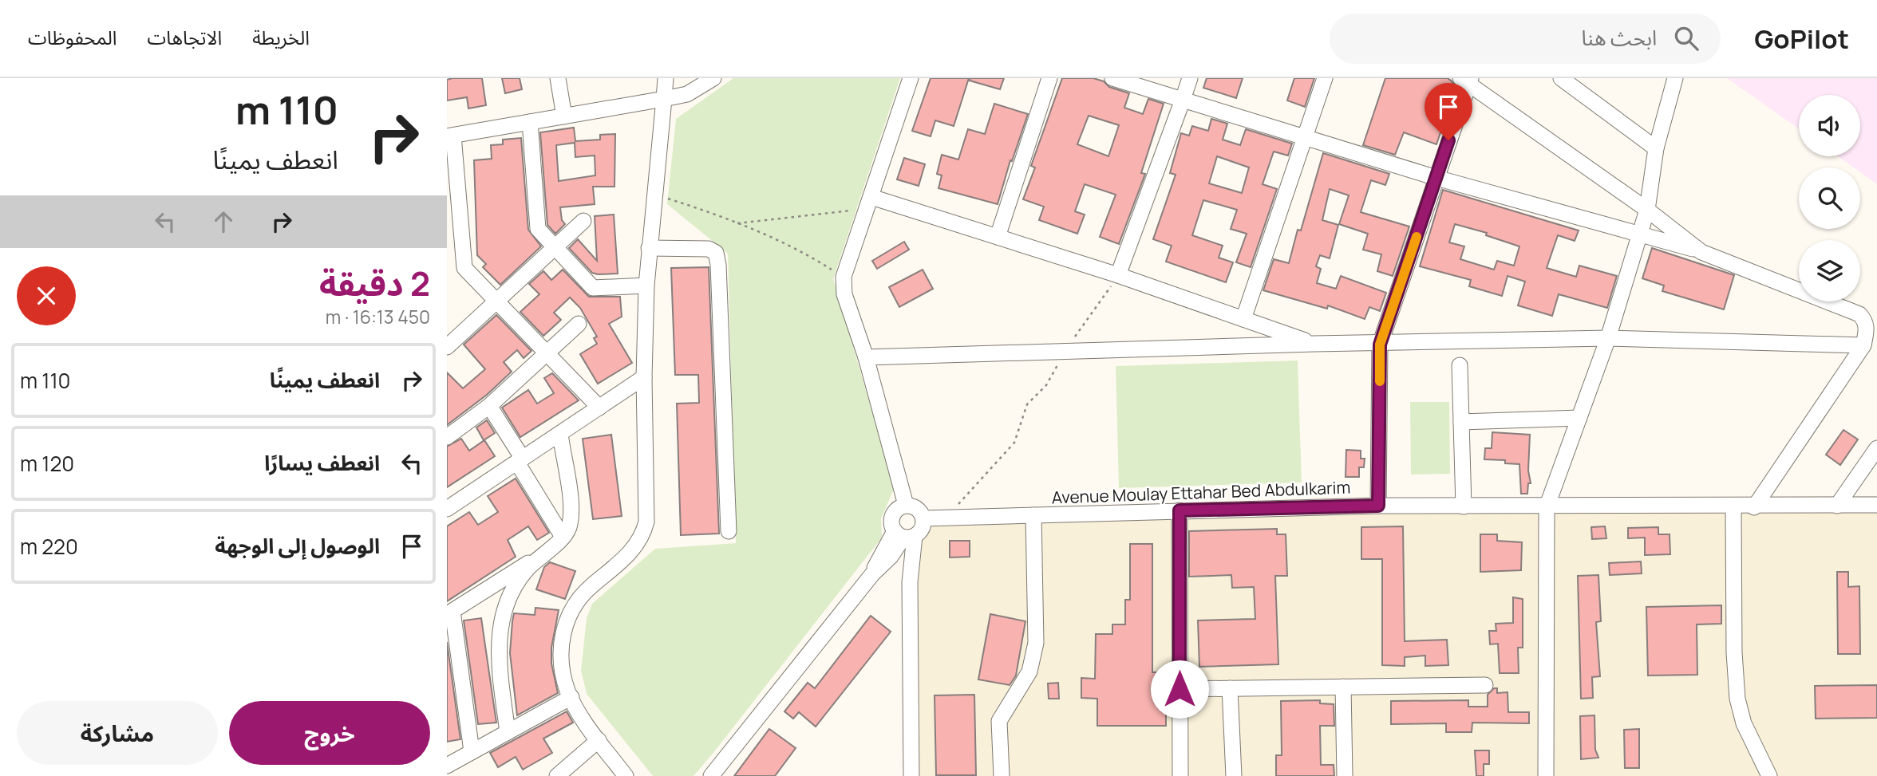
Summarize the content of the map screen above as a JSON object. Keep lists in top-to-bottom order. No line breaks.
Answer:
{"streets":{"street":["Avenue Moulay Ettahar Bed Abdulkarim"]},"page":{"header":"GoPilot","search":"ابحث هنا","nav":["الخريطة","الاتجاهات","المحفوظات"],"turn":["110 m","انعطف يمينًا"],"heading":["2 دقيقة","450 m · 16:13"],"list":[{"name":"انعطف يمينًا","value":"110 m"},{"name":"انعطف يسارًا","value":"120 m"},{"name":"الوصول إلى الوجهة","value":"220 m"}],"buttons":["خروج","مشاركة"]}}
